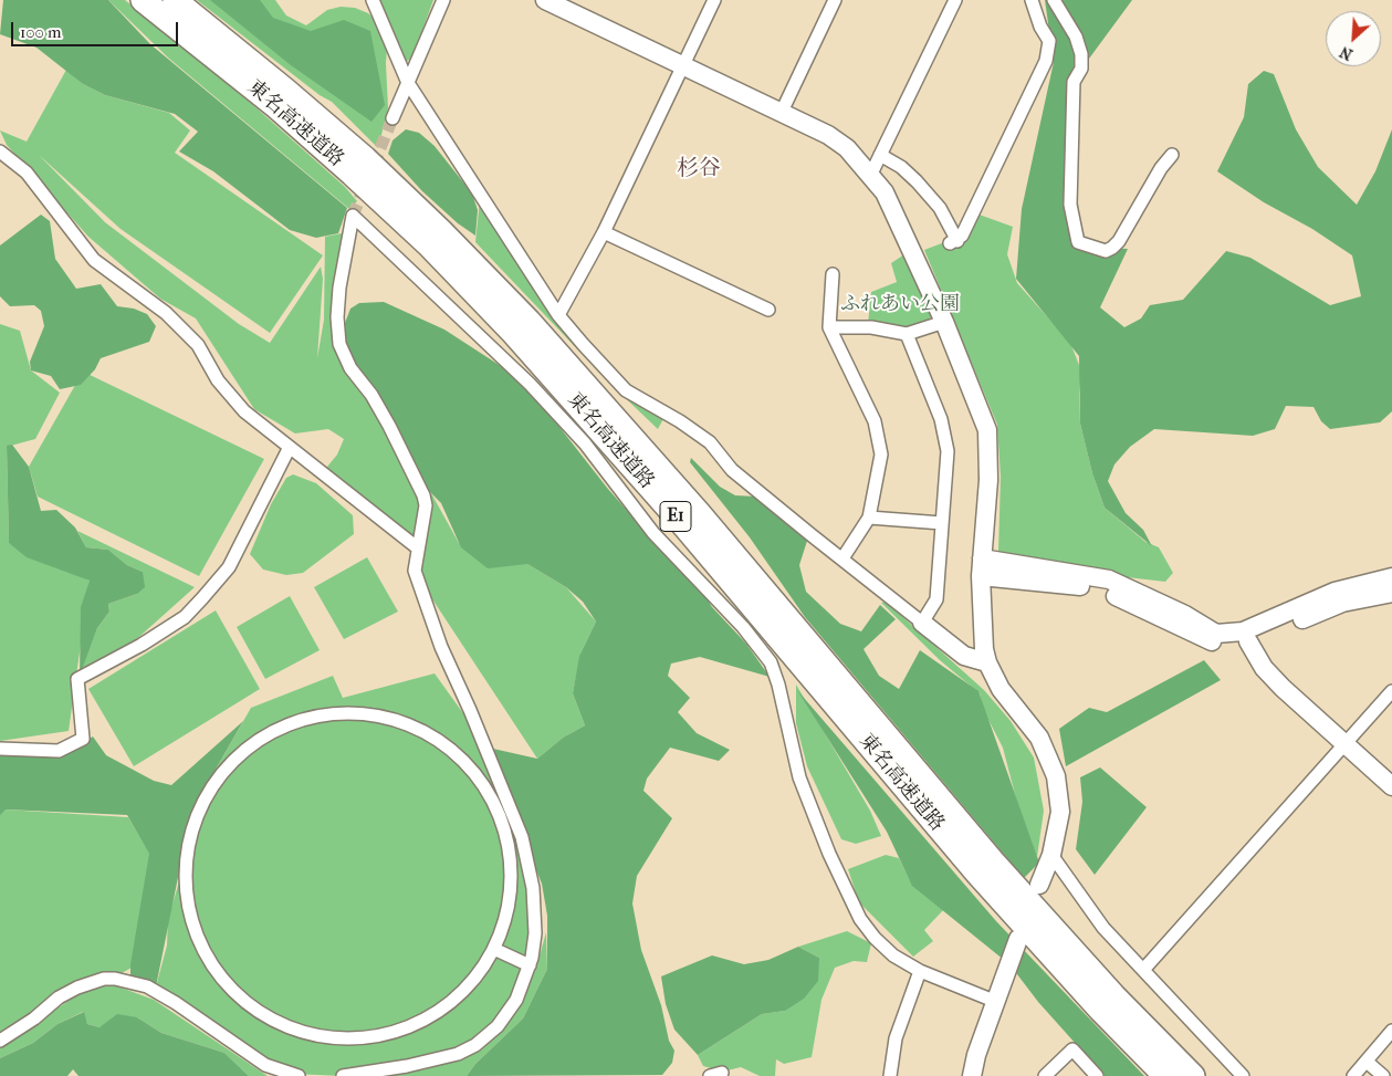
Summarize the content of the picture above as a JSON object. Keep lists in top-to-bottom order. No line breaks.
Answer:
{"streets":{"highway":["東名高速道路","E1"]},"districts":["杉谷"],"parks":["ふれあい公園"],"scale_bar":"100 m","north":"bottom left"}
